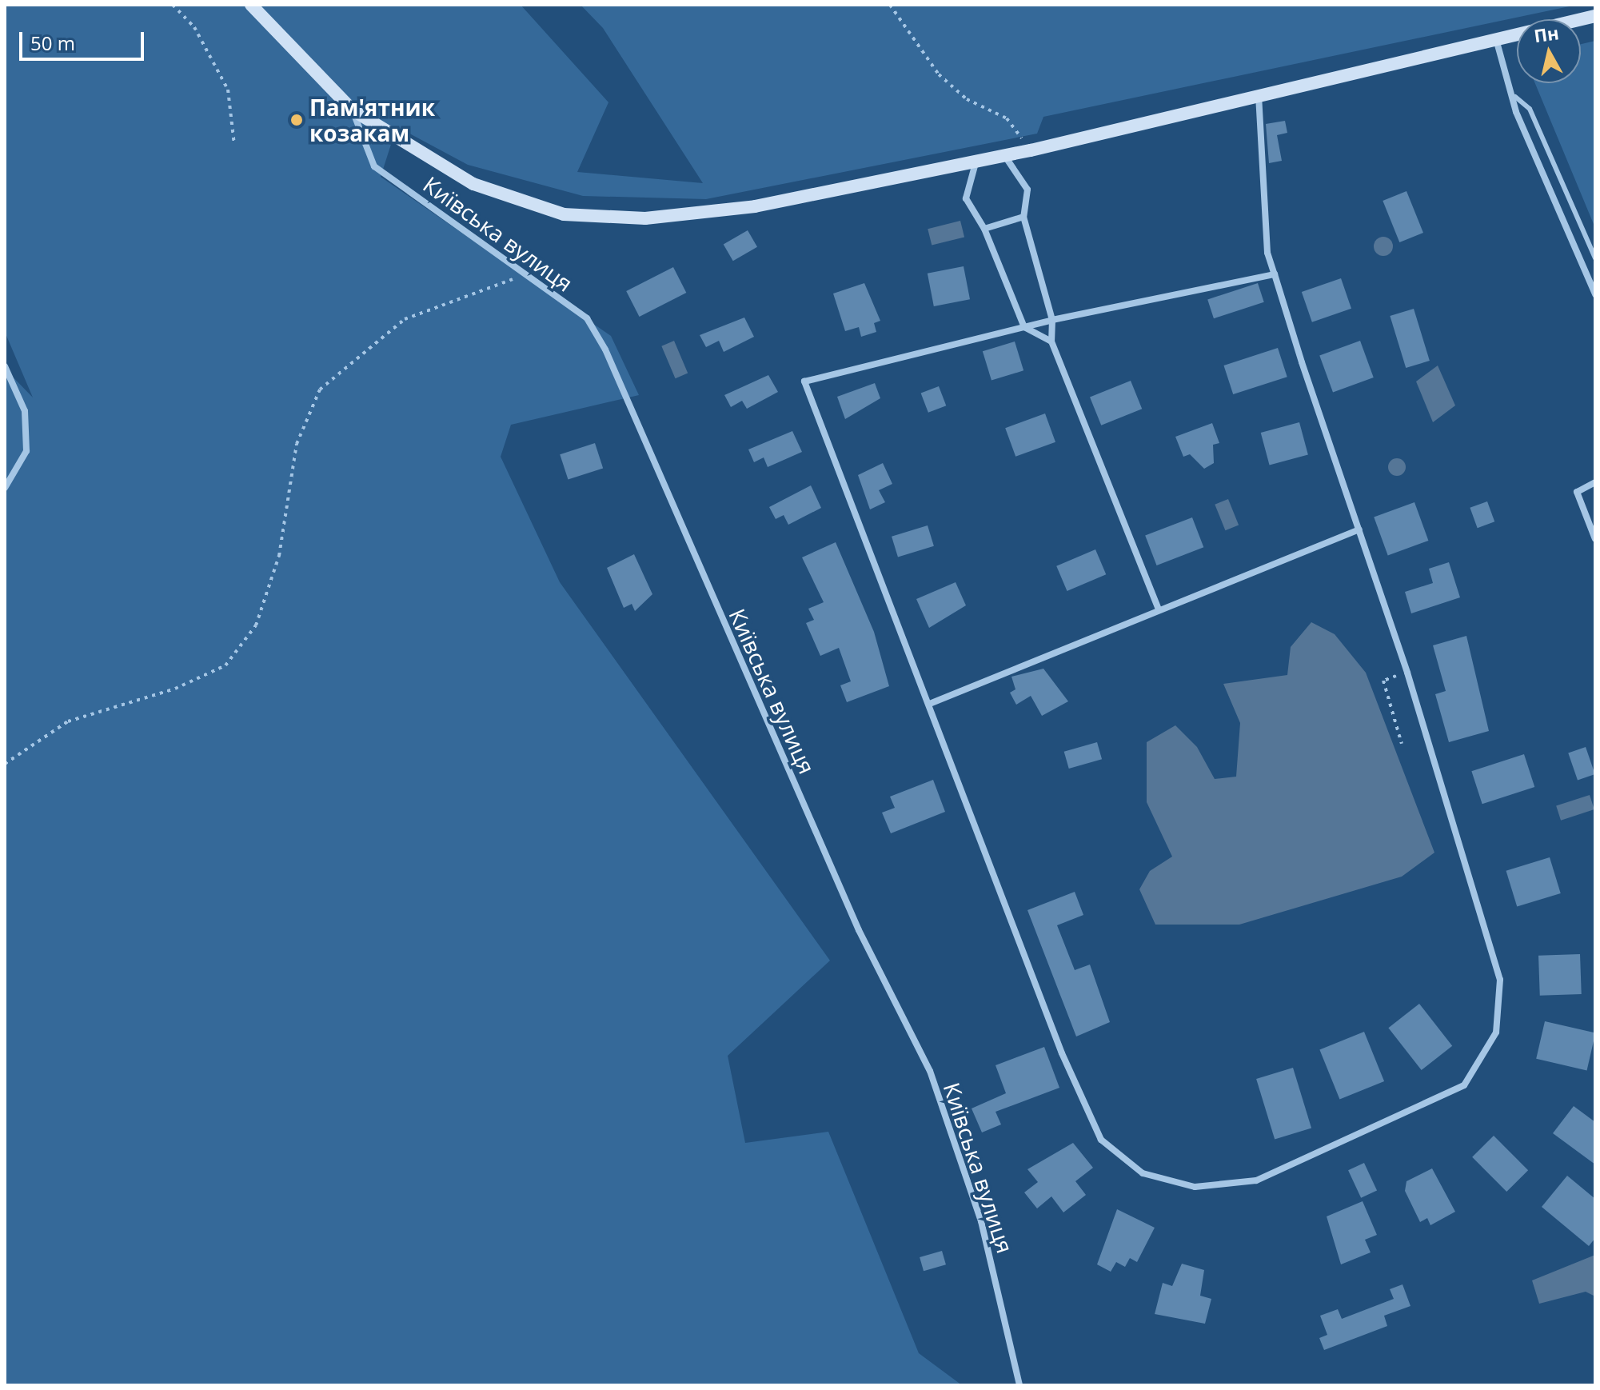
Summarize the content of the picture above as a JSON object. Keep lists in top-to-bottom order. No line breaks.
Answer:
{"streets":{"street":["Київська вулиця"]},"places":["Пам'ятник козакам"],"scale_bar":"50 m","north":"top"}
